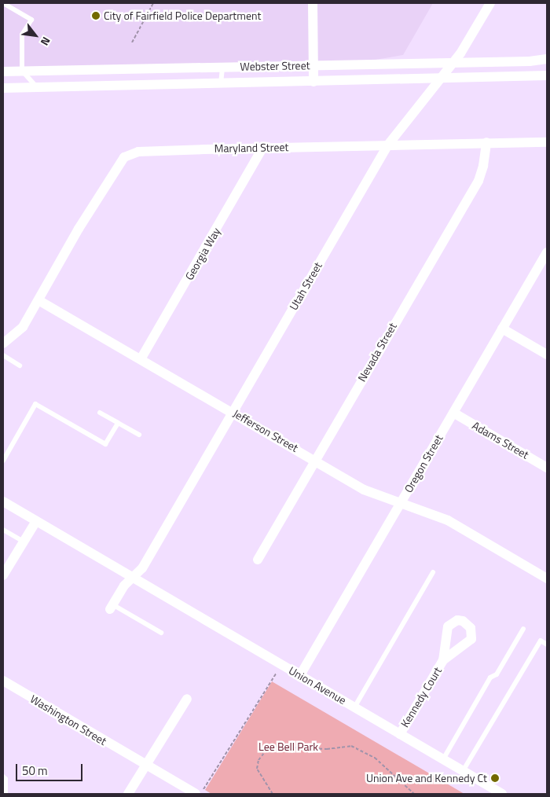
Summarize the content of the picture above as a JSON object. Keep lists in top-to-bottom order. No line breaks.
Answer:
{"streets":{"street":["Webster Street","Maryland Street","Georgia Way","Utah Street","Nevada Street","Jefferson Street","Adams Street","Oregon Street","Union Avenue","Kennedy Court","Washington Street"]},"crossings":[["Webster Street","Utah Street"],["Maryland Street","Georgia Way"],["Maryland Street","Utah Street"],["Maryland Street","Nevada Street"],["Maryland Street","Jefferson Street"],["Georgia Way","Jefferson Street"],["Utah Street","Jefferson Street"],["Utah Street","Union Avenue"],["Nevada Street","Jefferson Street"],["Jefferson Street","Oregon Street"],["Adams Street","Oregon Street"],["Oregon Street","Union Avenue"],["Union Avenue","Kennedy Court"]],"parks":["Lee Bell Park"],"places":["City of Fairfield Police Department","Union Ave and Kennedy Ct"],"scale_bar":"50 m","north":"bottom right"}
